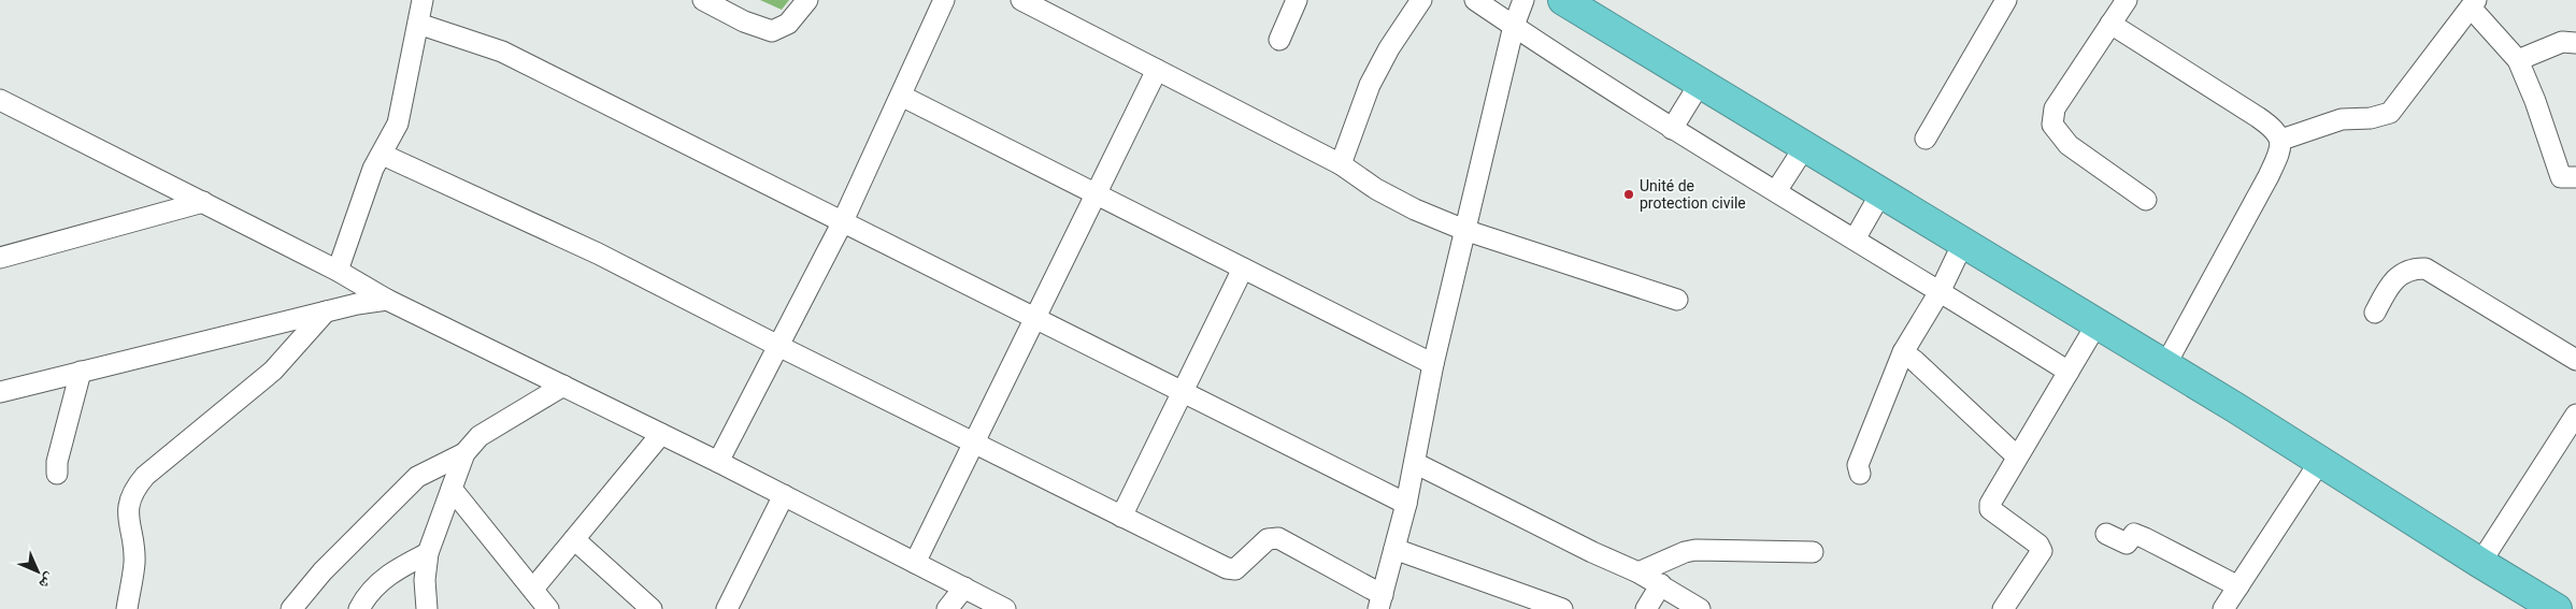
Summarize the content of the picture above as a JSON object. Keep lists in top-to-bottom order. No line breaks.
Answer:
{"places":["Unité de protection civile"],"north":"bottom right"}
